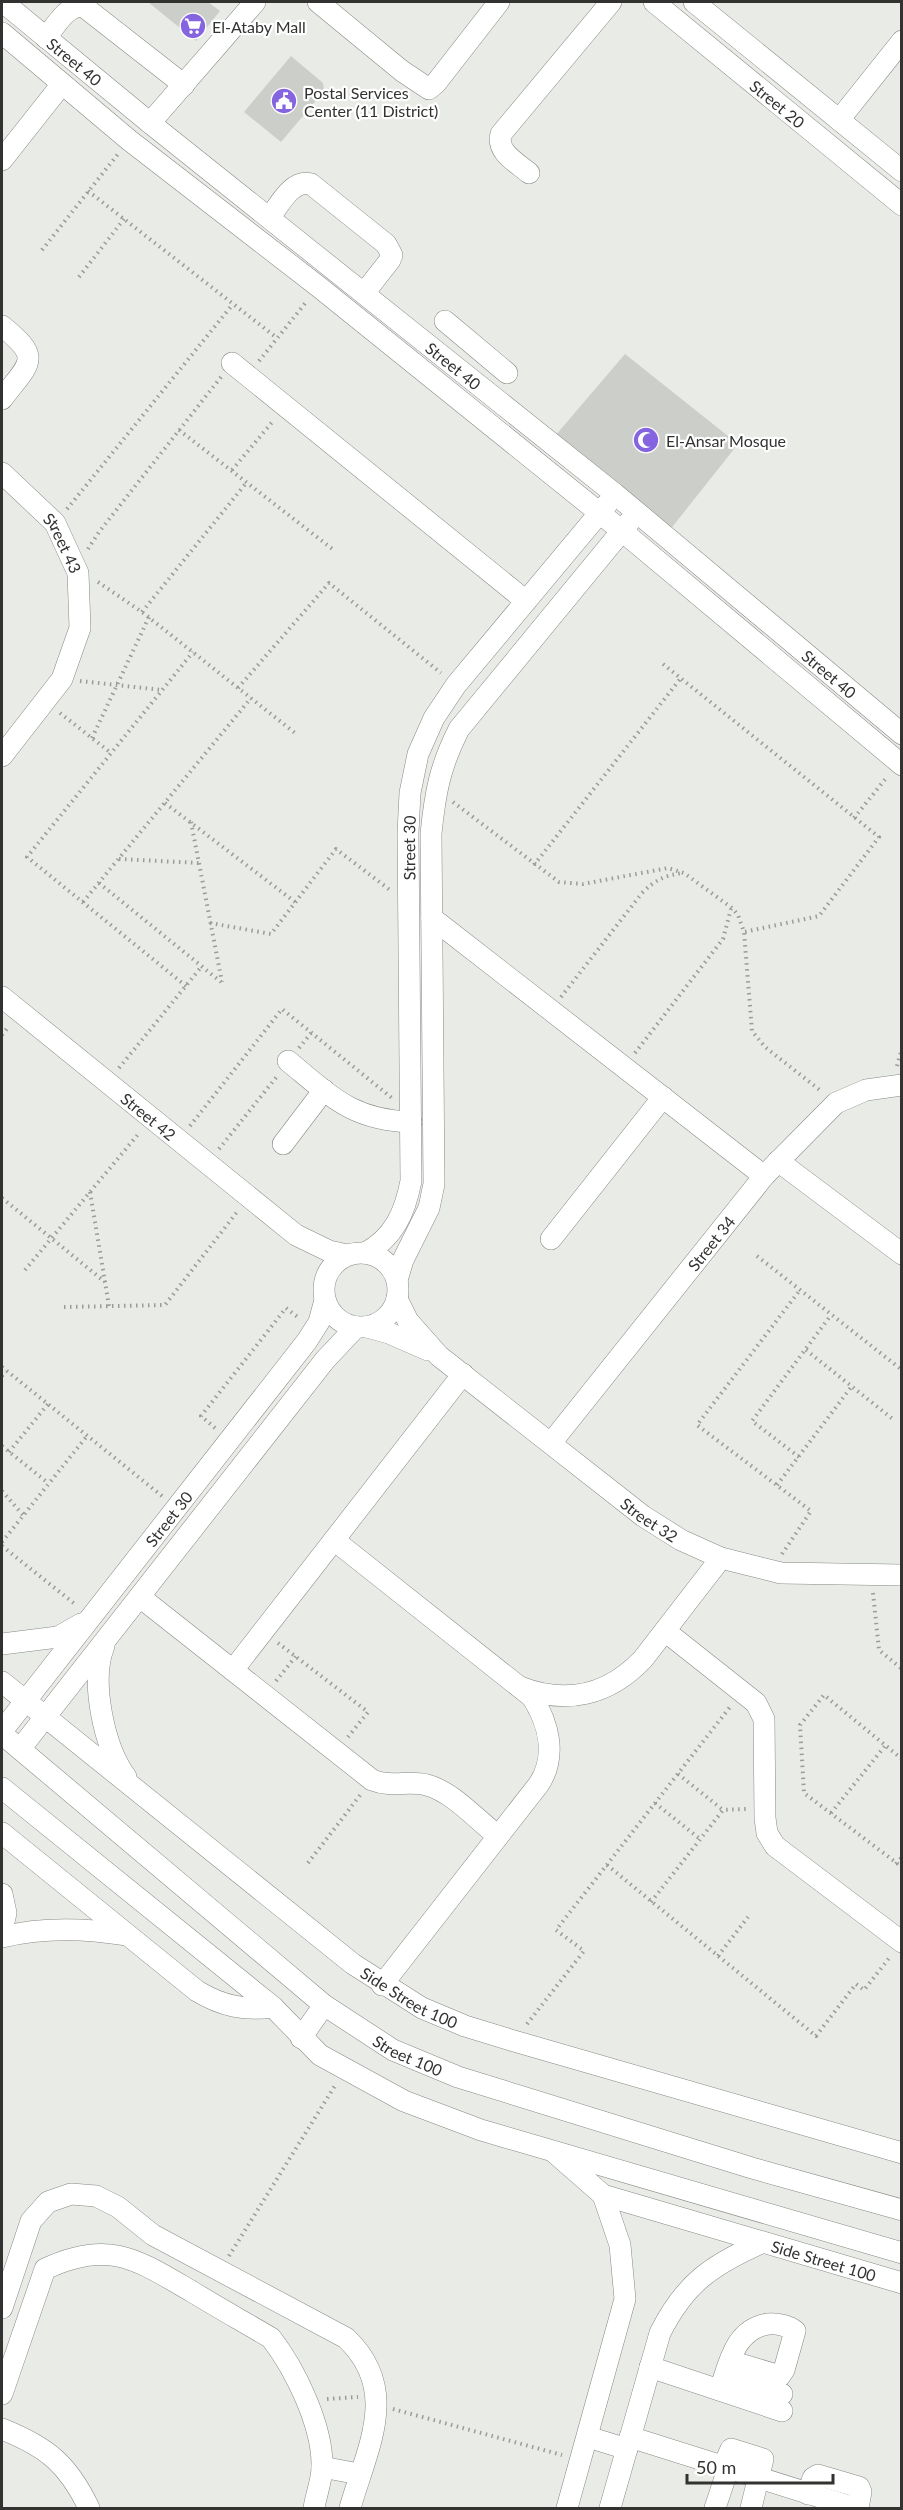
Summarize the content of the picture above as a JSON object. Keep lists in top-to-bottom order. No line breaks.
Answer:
{"streets":{"street":["Street 40","Street 20","Street 43","Street 30","Street 42","Street 34","Street 32","Side Street 100","Street 100"]},"crossings":[["Street 40","Street 30"],["Street 30","Street 42"],["Street 30","Street 32"],["Street 30","Side Street 100"],["Street 30","Street 100"],["Street 42","Street 32"],["Street 34","Street 32"]],"places":{"supermarket":["El-Ataby Mall"],"public building":["Postal Services Center (11 District)"],"mosque":["El-Ansar Mosque"]},"scale_bar":"50 m"}
